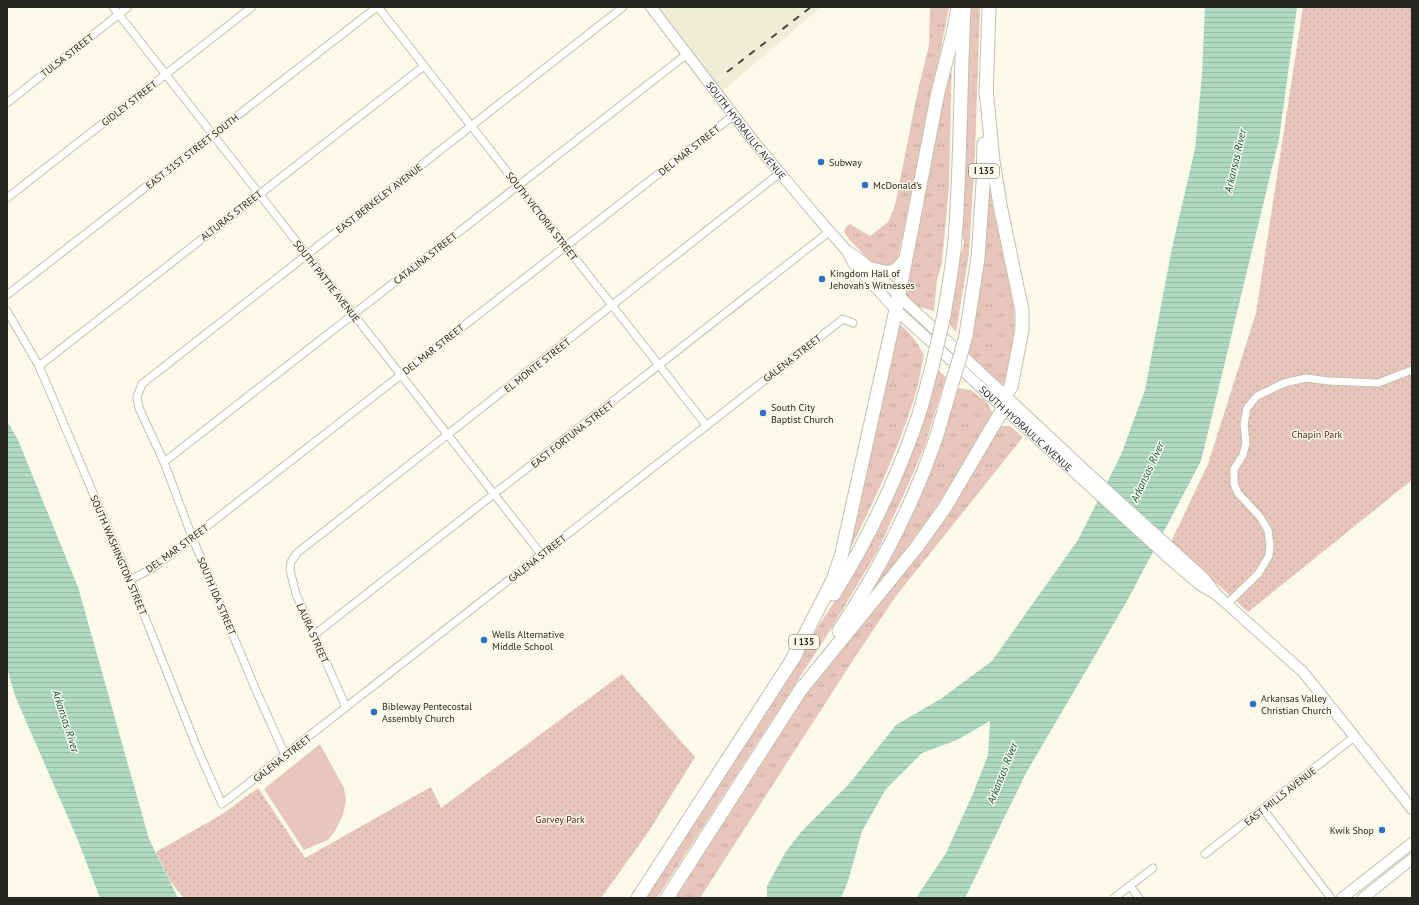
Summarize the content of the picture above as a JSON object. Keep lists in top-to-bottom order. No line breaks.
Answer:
{"streets":{"highway":["I 135"],"street":["TULSA STREET","GIDLEY STREET","SOUTH HYDRAULIC AVENUE","DEL MAR STREET","EAST 31ST STREET SOUTH","EAST BERKELEY AVENUE","ALTURAS STREET","SOUTH VICTORIA STREET","CATALINA STREET","SOUTH PATTIE AVENUE","GALENA STREET","EL MONTE STREET","EAST FORTUNA STREET","SOUTH WASHINGTON STREET","SOUTH IDA STREET","LAURA STREET","EAST MILLS AVENUE"]},"crossings":[["TULSA STREET","SOUTH PATTIE AVENUE"],["GIDLEY STREET","SOUTH PATTIE AVENUE"],["SOUTH HYDRAULIC AVENUE","DEL MAR STREET"],["SOUTH HYDRAULIC AVENUE","CATALINA STREET"],["SOUTH HYDRAULIC AVENUE","EL MONTE STREET"],["SOUTH HYDRAULIC AVENUE","EAST FORTUNA STREET"],["SOUTH HYDRAULIC AVENUE","EAST MILLS AVENUE"],["DEL MAR STREET","SOUTH VICTORIA STREET"],["DEL MAR STREET","SOUTH PATTIE AVENUE"],["DEL MAR STREET","SOUTH WASHINGTON STREET"],["DEL MAR STREET","SOUTH IDA STREET"],["EAST 31ST STREET SOUTH","SOUTH VICTORIA STREET"],["EAST 31ST STREET SOUTH","SOUTH PATTIE AVENUE"],["EAST BERKELEY AVENUE","SOUTH VICTORIA STREET"],["EAST BERKELEY AVENUE","SOUTH PATTIE AVENUE"],["EAST BERKELEY AVENUE","SOUTH IDA STREET"],["ALTURAS STREET","SOUTH VICTORIA STREET"],["ALTURAS STREET","SOUTH PATTIE AVENUE"],["ALTURAS STREET","SOUTH WASHINGTON STREET"],["SOUTH VICTORIA STREET","CATALINA STREET"],["SOUTH VICTORIA STREET","GALENA STREET"],["SOUTH VICTORIA STREET","EL MONTE STREET"],["SOUTH VICTORIA STREET","EAST FORTUNA STREET"],["CATALINA STREET","SOUTH PATTIE AVENUE"],["CATALINA STREET","SOUTH IDA STREET"],["SOUTH PATTIE AVENUE","GALENA STREET"],["SOUTH PATTIE AVENUE","EL MONTE STREET"],["SOUTH PATTIE AVENUE","EAST FORTUNA STREET"],["GALENA STREET","SOUTH WASHINGTON STREET"],["GALENA STREET","SOUTH IDA STREET"],["GALENA STREET","LAURA STREET"],["EL MONTE STREET","LAURA STREET"],["EAST FORTUNA STREET","LAURA STREET"]],"water":["Arkansas River"],"parks":["Chapin Park","Garvey Park"],"places":["Subway","McDonald's","Kingdom Hall of Jehovah's Witnesses","South City Baptist Church","Wells Alternative Middle School","Arkansas Valley Christian Church","Bibleway Pentecostal Assembly Church","Kwik Shop"]}
